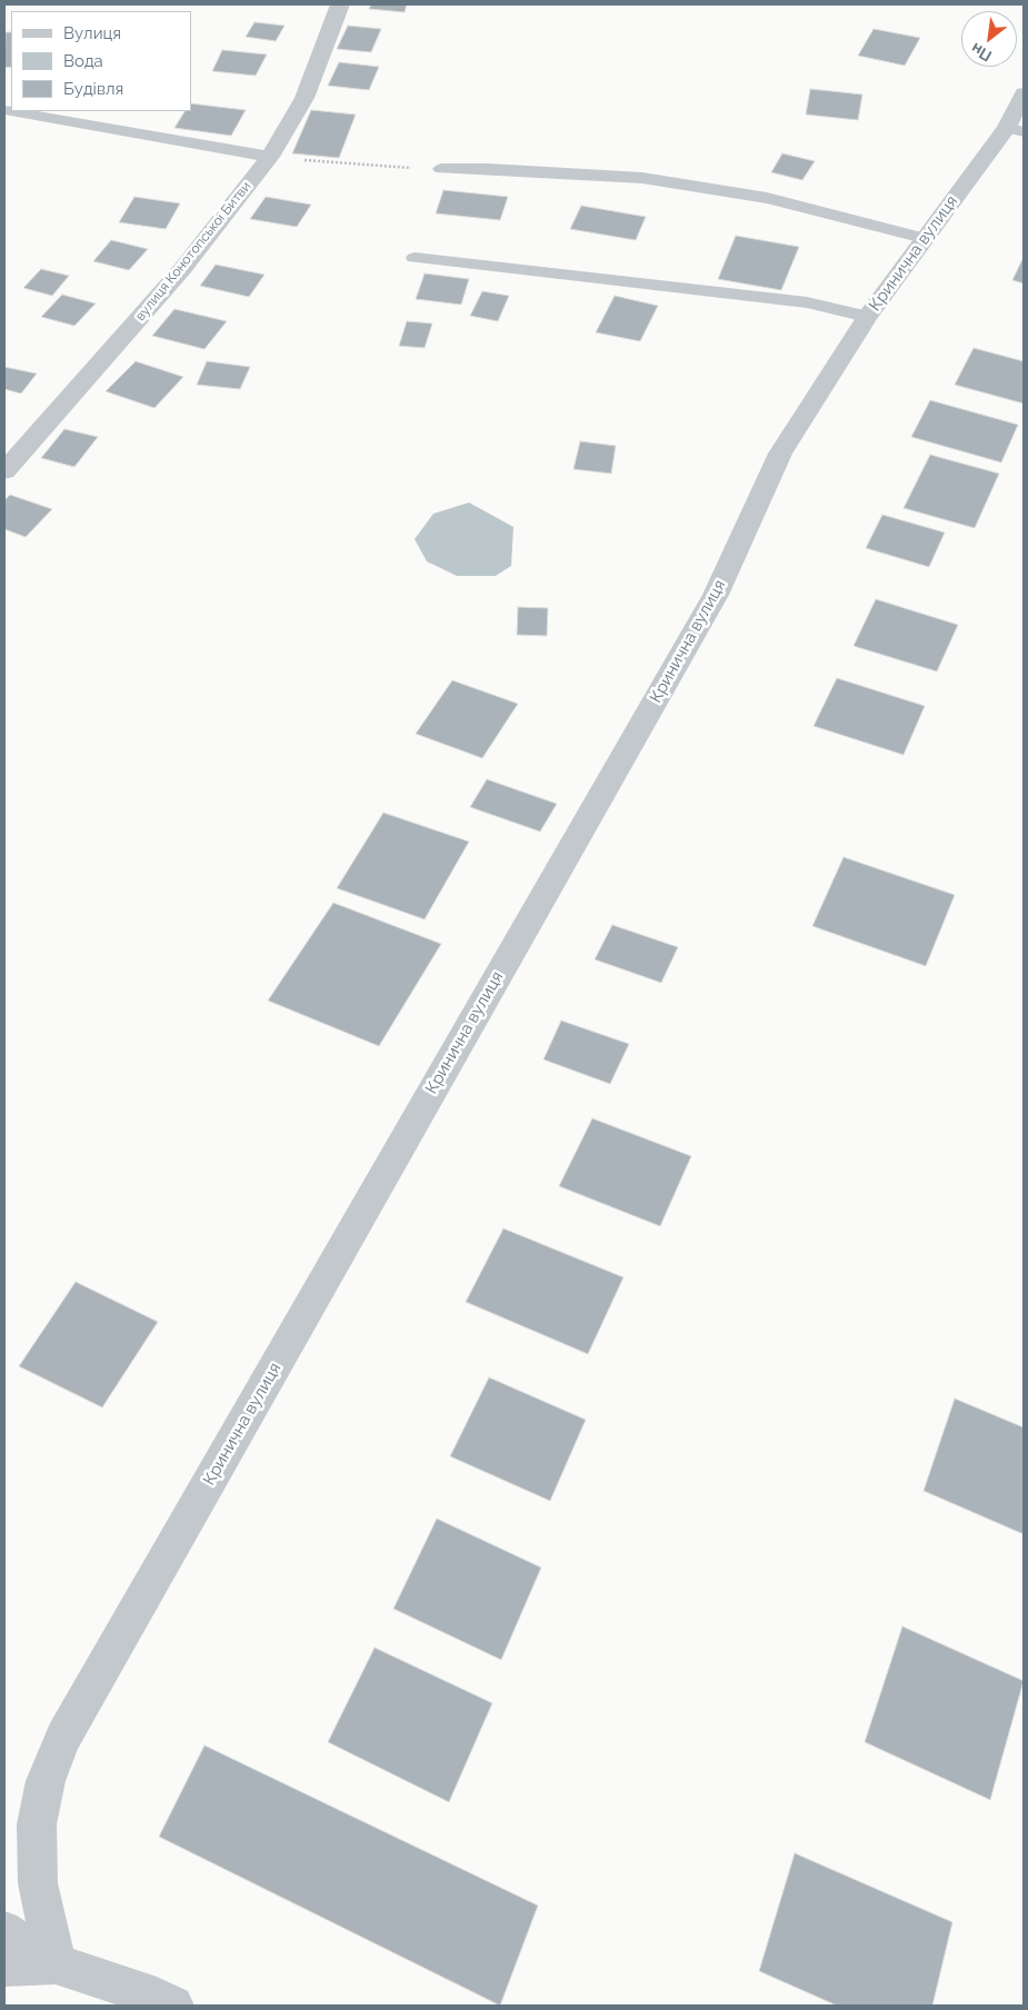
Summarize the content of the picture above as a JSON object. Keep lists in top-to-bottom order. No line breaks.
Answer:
{"streets":{"street":["вулиця Конотопської Битви","Кринична вулиця"]},"legend":["Вулиця","Вода","Будівля"],"north":"bottom left"}
